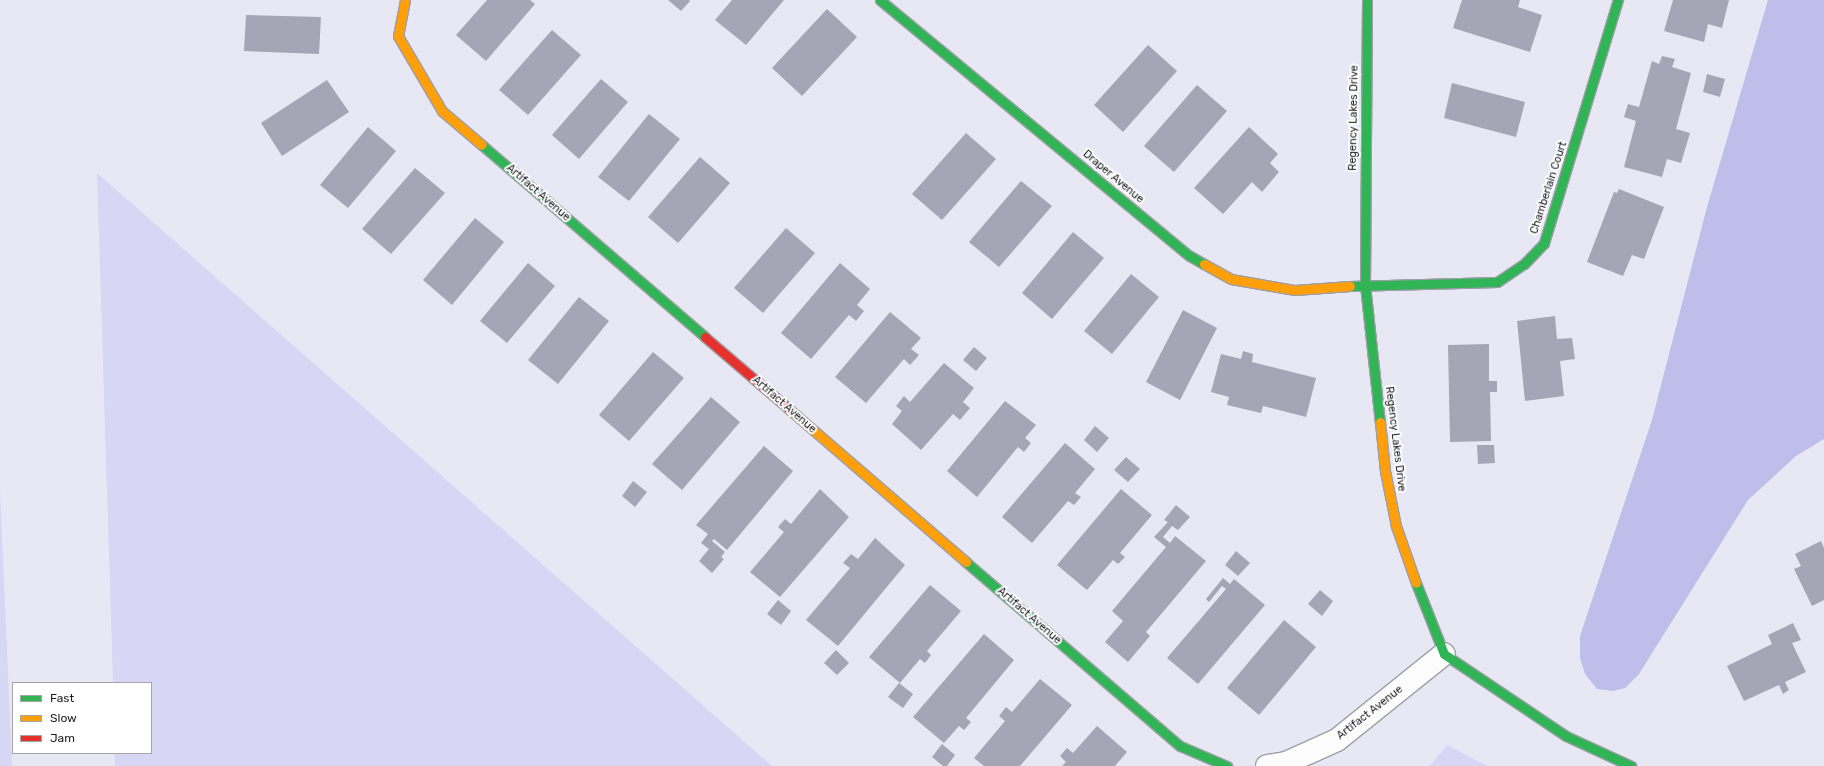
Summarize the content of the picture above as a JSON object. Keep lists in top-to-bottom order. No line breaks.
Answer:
{"streets":{"street":["Regency Lakes Drive","Draper Avenue","Chamberlain Court","Artifact Avenue"]},"crossings":[["Regency Lakes Drive","Draper Avenue"],["Regency Lakes Drive","Chamberlain Court"],["Regency Lakes Drive","Artifact Avenue"],["Draper Avenue","Chamberlain Court"]],"legend":["Fast","Slow","Jam"]}
